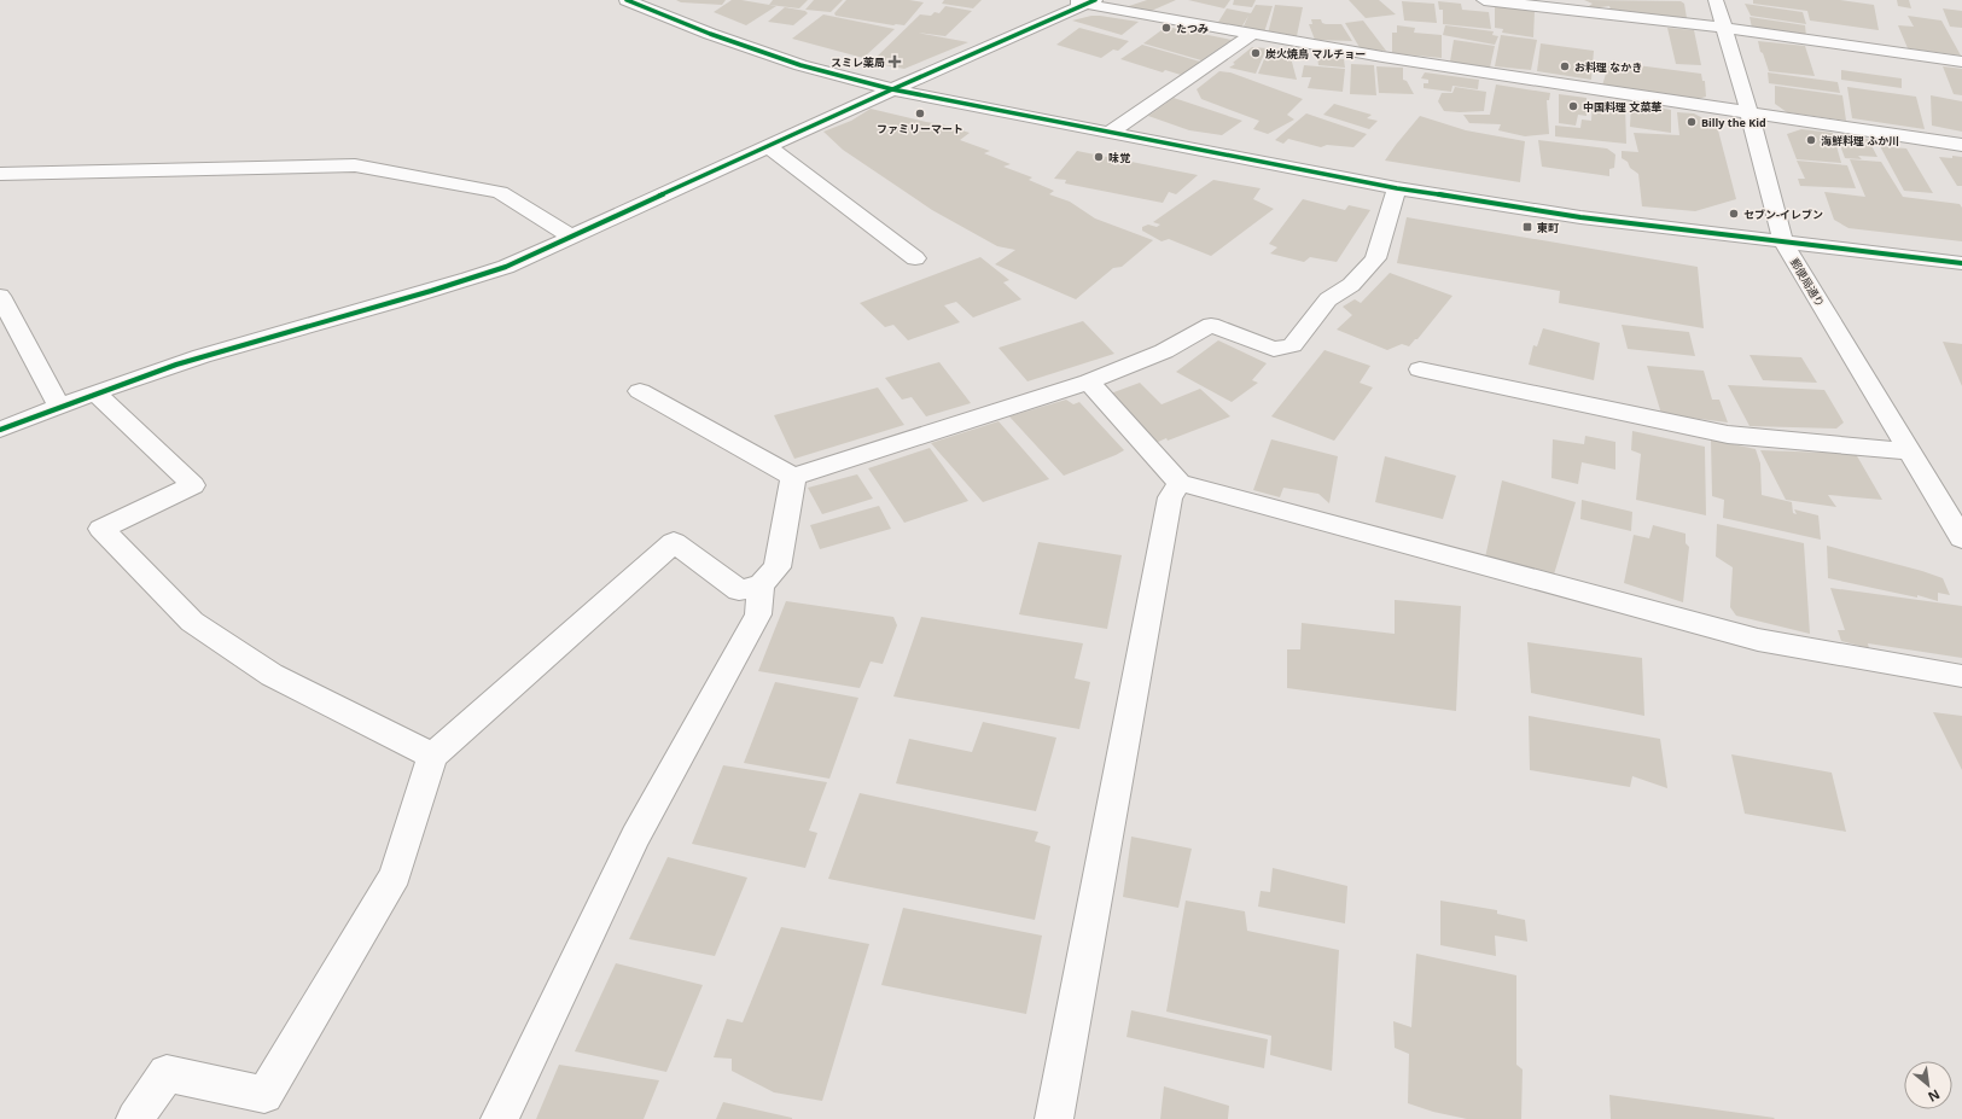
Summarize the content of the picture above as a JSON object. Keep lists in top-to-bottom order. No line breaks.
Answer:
{"streets":{"street":["郵便局通り"]},"places":{"other":["たつみ","炭火焼鳥 マルチョー","お料理 なかき","中国料理 文菜華","ファミリーマート","Billy the Kid","海鮮料理 ふか川","味覚","セブン-イレブン"],"health":["スミレ薬局"],"transit":["東町"]},"north":"bottom right"}
